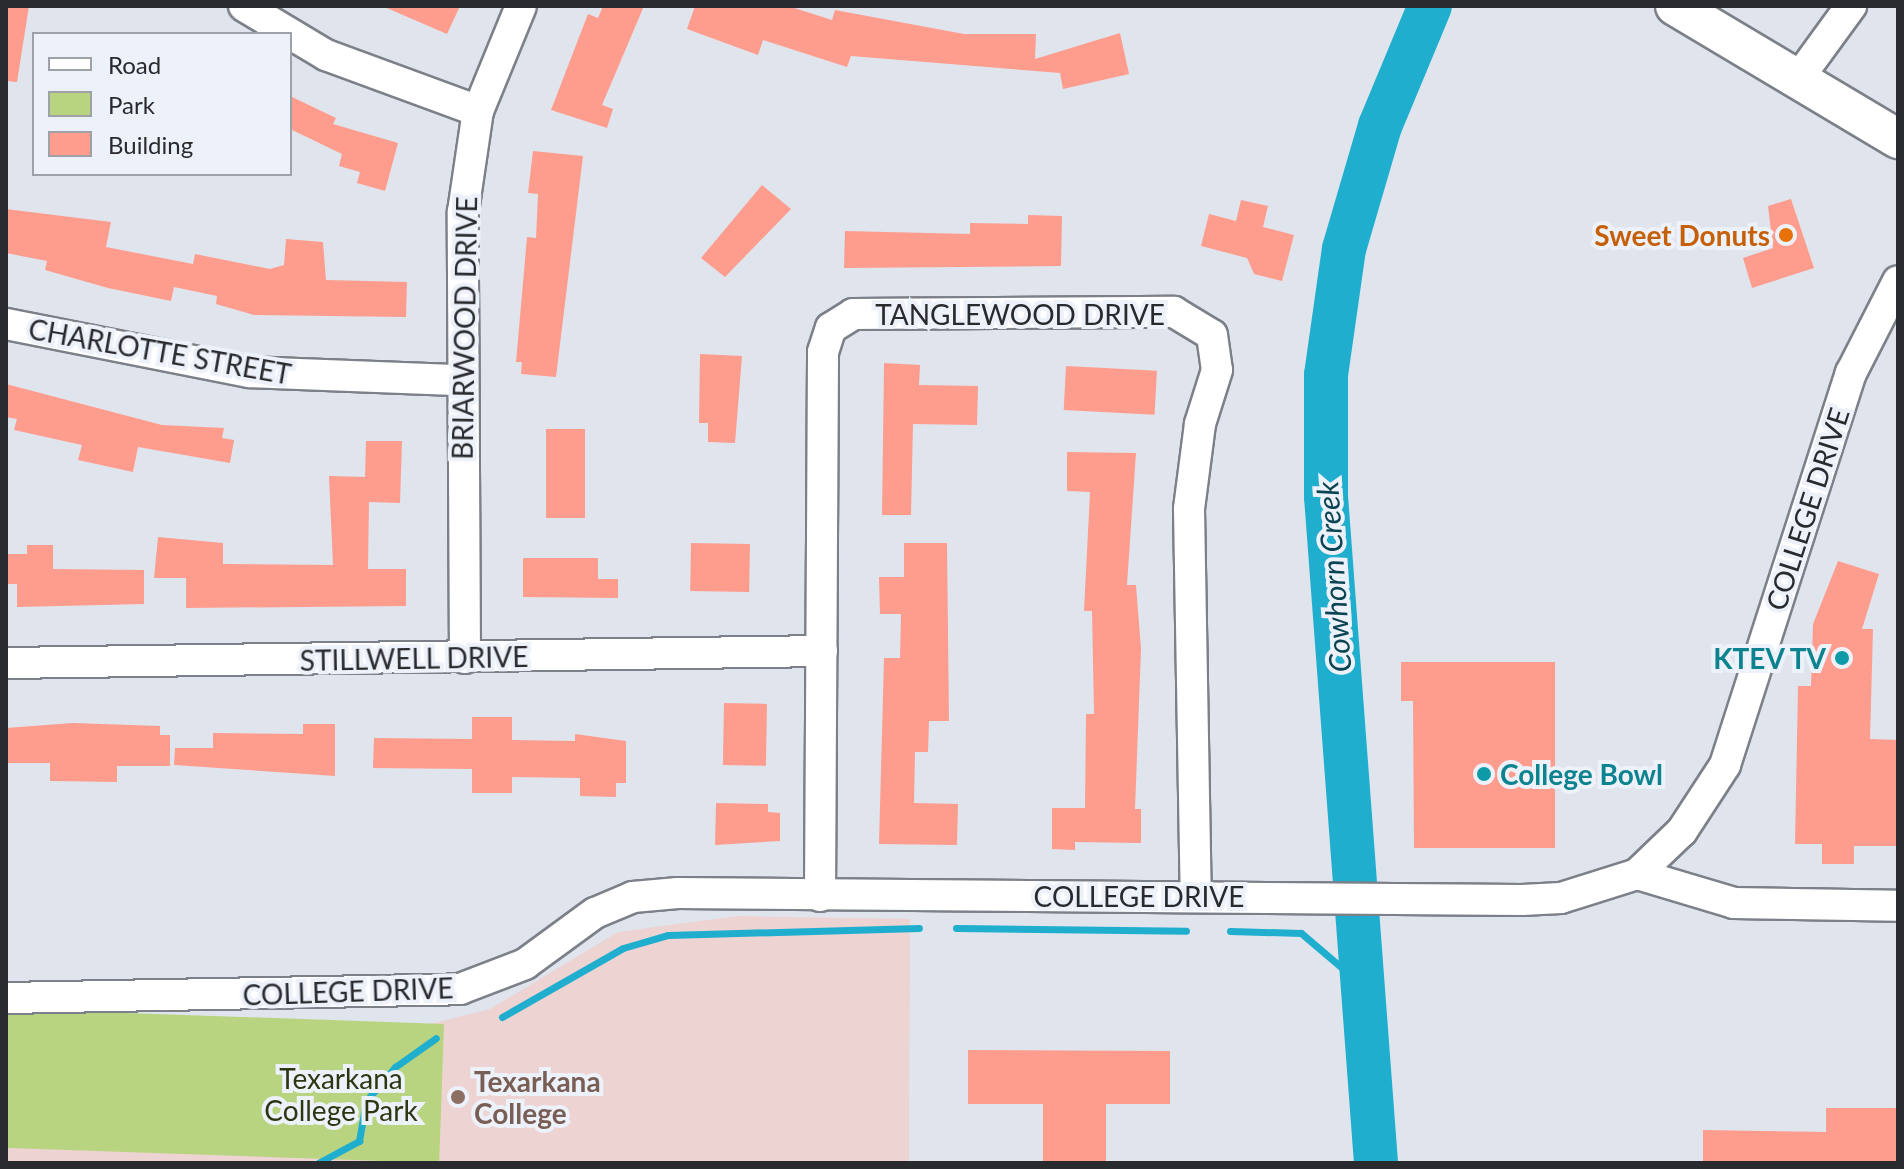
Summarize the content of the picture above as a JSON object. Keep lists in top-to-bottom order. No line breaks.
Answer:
{"streets":{"street":["TANGLEWOOD DRIVE","BRIARWOOD DRIVE","CHARLOTTE STREET","COLLEGE DRIVE","STILLWELL DRIVE"]},"crossings":[["TANGLEWOOD DRIVE","COLLEGE DRIVE"],["TANGLEWOOD DRIVE","STILLWELL DRIVE"],["BRIARWOOD DRIVE","CHARLOTTE STREET"],["BRIARWOOD DRIVE","STILLWELL DRIVE"]],"water":["Cowhorn Creek"],"parks":["Texarkana College Park"],"places":["Sweet Donuts","KTEV TV","College Bowl","Texarkana College"],"legend":["Road","Park","Building"]}
